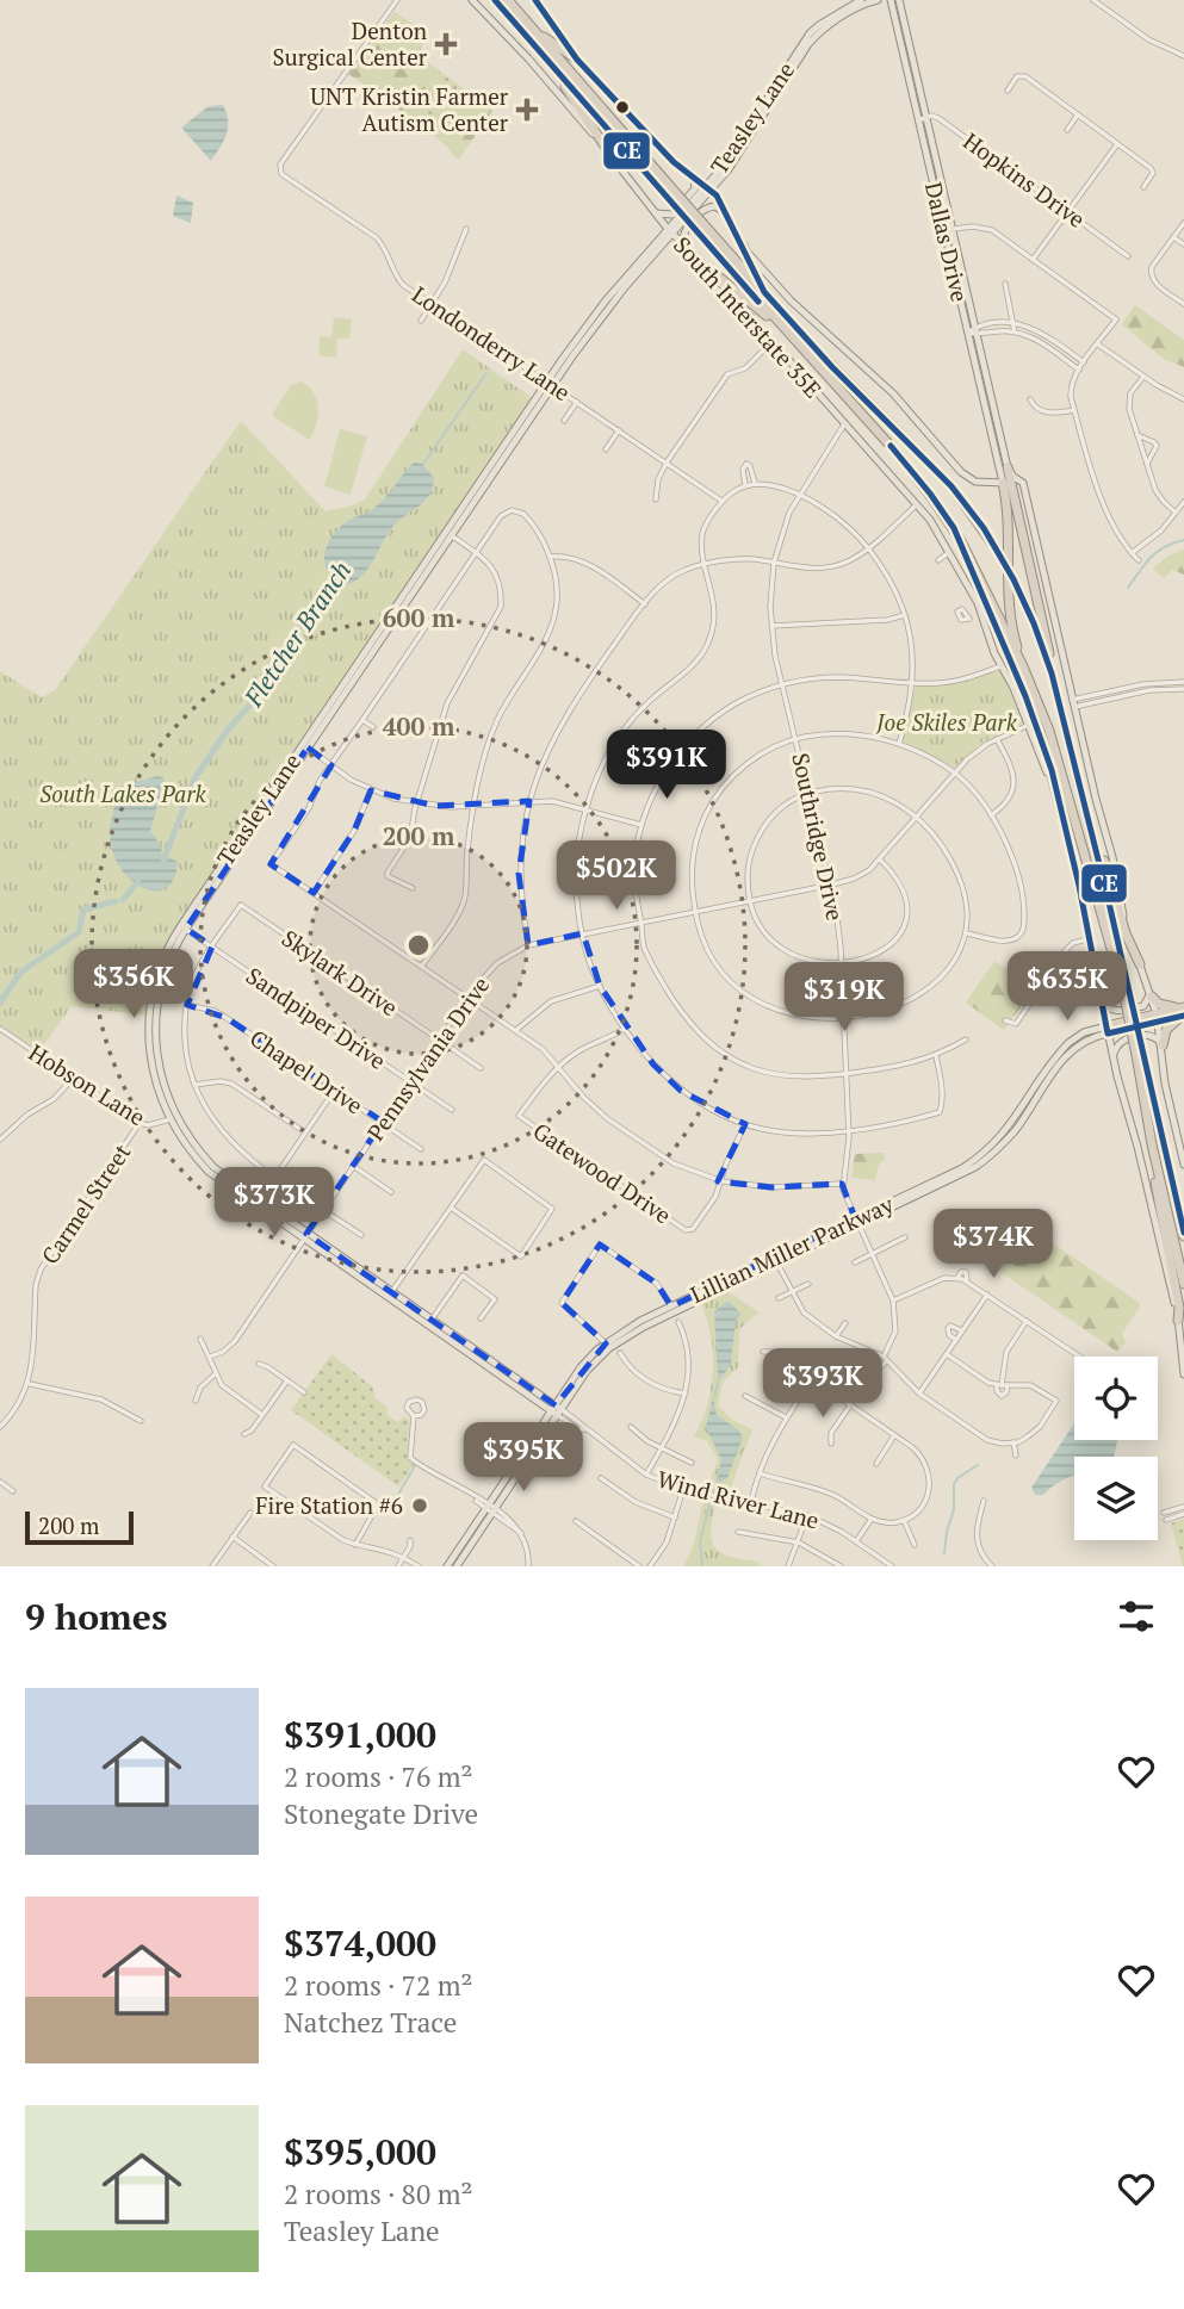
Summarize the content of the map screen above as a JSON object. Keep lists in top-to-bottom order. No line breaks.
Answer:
{"streets":{"main road":["Teasley Lane","Dallas Drive","South Interstate 35E","Lillian Miller Parkway"],"street":["Hopkins Drive","Londonderry Lane","Southridge Drive","Skylark Drive","Sandpiper Drive","Pennsylvania Drive","Chapel Drive","Hobson Lane","Gatewood Drive","Carmel Street","Wind River Lane"]},"crossings":[["Teasley Lane","South Interstate 35E"],["Teasley Lane","Londonderry Lane"],["Teasley Lane","Sandpiper Drive"],["Teasley Lane","Pennsylvania Drive"],["Teasley Lane","Hobson Lane"],["Teasley Lane","Lillian Miller Parkway"],["Teasley Lane","Wind River Lane"],["Hopkins Drive","Dallas Drive"],["Dallas Drive","South Interstate 35E"],["South Interstate 35E","Southridge Drive"],["South Interstate 35E","Pennsylvania Drive"],["South Interstate 35E","Lillian Miller Parkway"],["Southridge Drive","Pennsylvania Drive"],["Southridge Drive","Lillian Miller Parkway"],["Skylark Drive","Sandpiper Drive"],["Skylark Drive","Pennsylvania Drive"],["Sandpiper Drive","Pennsylvania Drive"],["Pennsylvania Drive","Chapel Drive"],["Hobson Lane","Carmel Street"],["Lillian Miller Parkway","Wind River Lane"]],"water":["Fletcher Branch"],"parks":["Joe Skiles Park","South Lakes Park"],"places":{"health":["Denton Surgical Center","UNT Kristin Farmer Autism Center"],"other":["Fire Station #6"]},"lines":["transit line CE"],"scale_bar":"200 m","page":{"price":["$391K","$502K","$356K","$635K","$319K","$373K","$374K","$393K","$395K"],"scale":"200 m","heading":"9 homes","list":[{"name":"$391,000","note":"2 rooms · 76 m² · Stonegate Drive"},{"name":"$374,000","note":"2 rooms · 72 m² · Natchez Trace"},{"name":"$395,000","note":"2 rooms · 80 m² · Teasley Lane"}]},"rings":["600 m","400 m","200 m"]}
